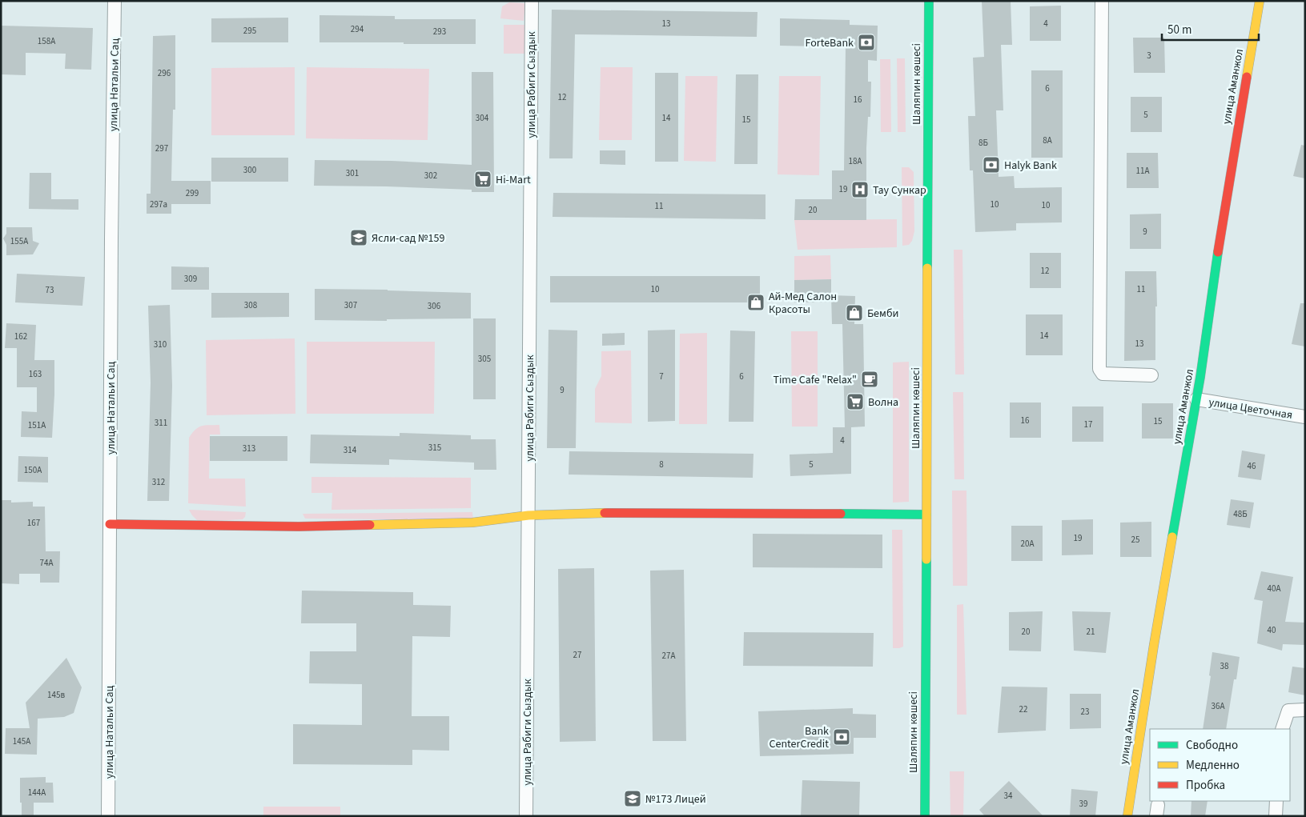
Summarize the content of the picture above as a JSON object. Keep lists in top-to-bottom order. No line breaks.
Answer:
{"streets":{"street":["Шаляпин көшесі","улица Натальи Сац","улица Рабиги Сыздык","улица Аманжол","улица Цветочная"]},"crossings":[["улица Аманжол","улица Цветочная"]],"places":{"bank":["ForteBank","Halyk Bank","Bank CenterCredit"],"supermarket":["Hi-Mart","Волна"],"hospital":["Тау Сункар"],"school or university":["Ясли-сад №159","№173 Лицей"],"shop":["Ай-Мед Салон Красоты","Бемби"],"cafe":["Time Cafe \"Relax\""]},"house_numbers":["13","4","294","295","293","158А","3","296","6","12","16","5","304","14","15","8А","8Б","297","18А","300","11А","301","302","19","299","297а","10","10","11","20","9","155А","12","309","10","11","73","308","307","306","14","162","13","310","305","163","7","6","9","16","15","311","17","151А","4","315","313","314","8","5","46","150А","312","48Б","167","19","25","20А","74А","40А","40","20","21","27","27А","38","145в","36А","22","23","145А","144А","34","39"],"legend":["Свободно","Медленно","Пробка"],"scale_bar":"50 m"}
